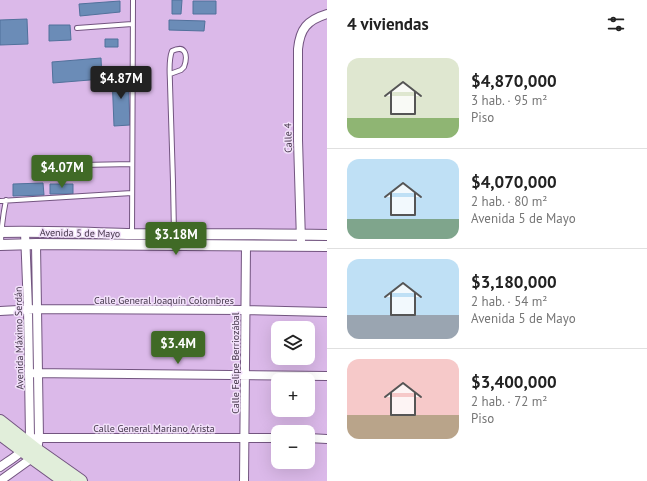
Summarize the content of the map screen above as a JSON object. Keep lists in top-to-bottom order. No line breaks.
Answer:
{"streets":{"street":["Calle 4","Avenida 5 de Mayo","Calle General Joaquín Colombres","Avenida Máximo Serdán","Calle Felipe Berriozábal","Calle General Mariano Arista"]},"crossings":[["Calle 4","Avenida 5 de Mayo"],["Avenida 5 de Mayo","Avenida Máximo Serdán"],["Avenida 5 de Mayo","Calle Felipe Berriozábal"],["Calle General Joaquín Colombres","Avenida Máximo Serdán"],["Calle General Joaquín Colombres","Calle Felipe Berriozábal"],["Avenida Máximo Serdán","Calle General Mariano Arista"],["Calle Felipe Berriozábal","Calle General Mariano Arista"]],"page":{"heading":"4 viviendas","list":[{"name":"$4,870,000","note":"3 hab. · 95 m² · Piso"},{"name":"$4,070,000","note":"2 hab. · 80 m² · Avenida 5 de Mayo"},{"name":"$3,180,000","note":"2 hab. · 54 m² · Avenida 5 de Mayo"},{"name":"$3,400,000","note":"2 hab. · 72 m² · Piso"}],"price":["$4.87M","$4.07M","$3.18M","$3.4M"],"map_buttons":["+","−"]}}
